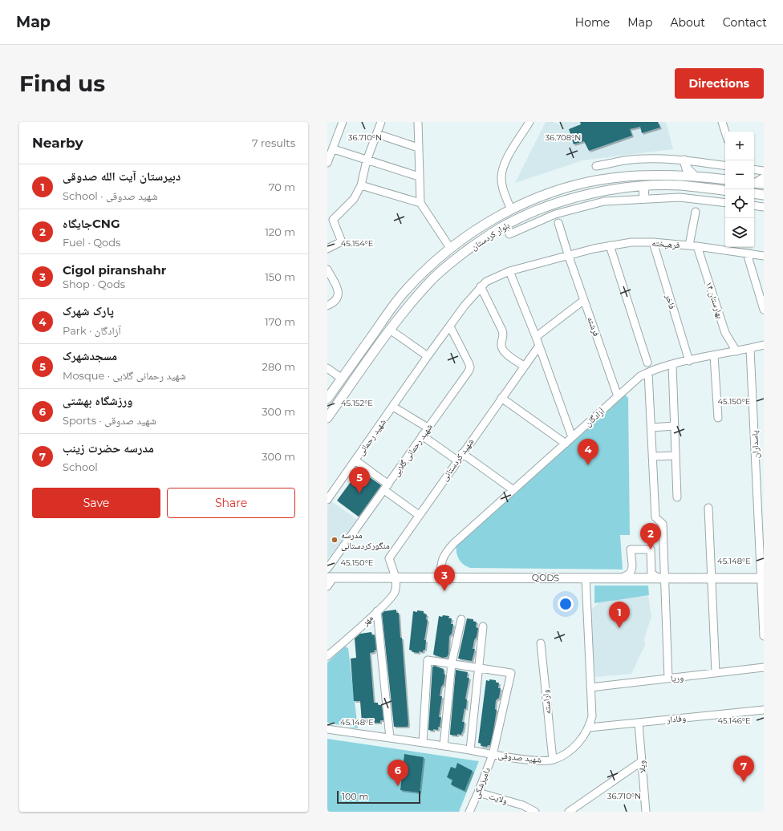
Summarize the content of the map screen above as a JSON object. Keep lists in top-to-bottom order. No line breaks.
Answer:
{"streets":{"main road":["بلوار کردستان","QODS"],"street":["فرهیخته","بهارستان ۱۴","فاخر","فرشته","آزادگان","شهید رحمانی","پاسداران","شهید رحمانی گلابی","شهید کردستانی","مهر","وریا","واراسته","وفادار","شهید صدوقی","ویلا","دامپزشکی","ولایت"]},"crossings":[["فرهیخته","بهارستان ۱۴"],["فرهیخته","فاخر"],["فرهیخته","فرشته"],["فرهیخته","شهید رحمانی"],["بهارستان ۱۴","آزادگان"],["فاخر","آزادگان"],["فرشته","آزادگان"],["آزادگان","پاسداران"],["آزادگان","QODS"],["شهید رحمانی","شهید رحمانی گلابی"],["پاسداران","QODS"],["شهید کردستانی","QODS"],["شهید کردستانی","مهر"],["QODS","مهر"],["QODS","شهید صدوقی"],["وریا","شهید صدوقی"],["واراسته","شهید صدوقی"],["وفادار","شهید صدوقی"],["وفادار","ویلا"],["شهید صدوقی","دامپزشکی"],["دامپزشکی","ولایت"]],"places":["مدرسه منگورکردستانی"],"scale_bar":"100 m","page":{"header":"Map","nav":["Home","Map","About","Contact"],"buttons":["Directions",["Save","Share"]],"title":"Find us","heading":["Nearby","7 results"],"map_buttons":["+","−"],"list":[{"mark":"1","name":"دبیرستان آیت الله صدوقی","note":"School · شهید صدوقی","value":"70 m"},{"mark":"2","name":"جایگاهCNG","note":"Fuel · Qods","value":"120 m"},{"mark":"3","name":"Cigol piranshahr","note":"Shop · Qods","value":"150 m"},{"mark":"4","name":"پارک شهرک","note":"Park · آزادگان","value":"170 m"},{"mark":"5","name":"مسجدشهرک","note":"Mosque · شهید رحمانی گلابی","value":"280 m"},{"mark":"6","name":"ورزشگاه بهشتی","note":"Sports · شهید صدوقی","value":"300 m"},{"mark":"7","name":"مدرسه حضرت زینب","note":"School","value":"300 m"}],"pins":["4","5","2","3","1","7","6"],"scale":"100 m"},"coordinates":["36.710°N","36.708°N","45.154°E","45.150°E","45.152°E","45.148°E","45.146°E"]}
